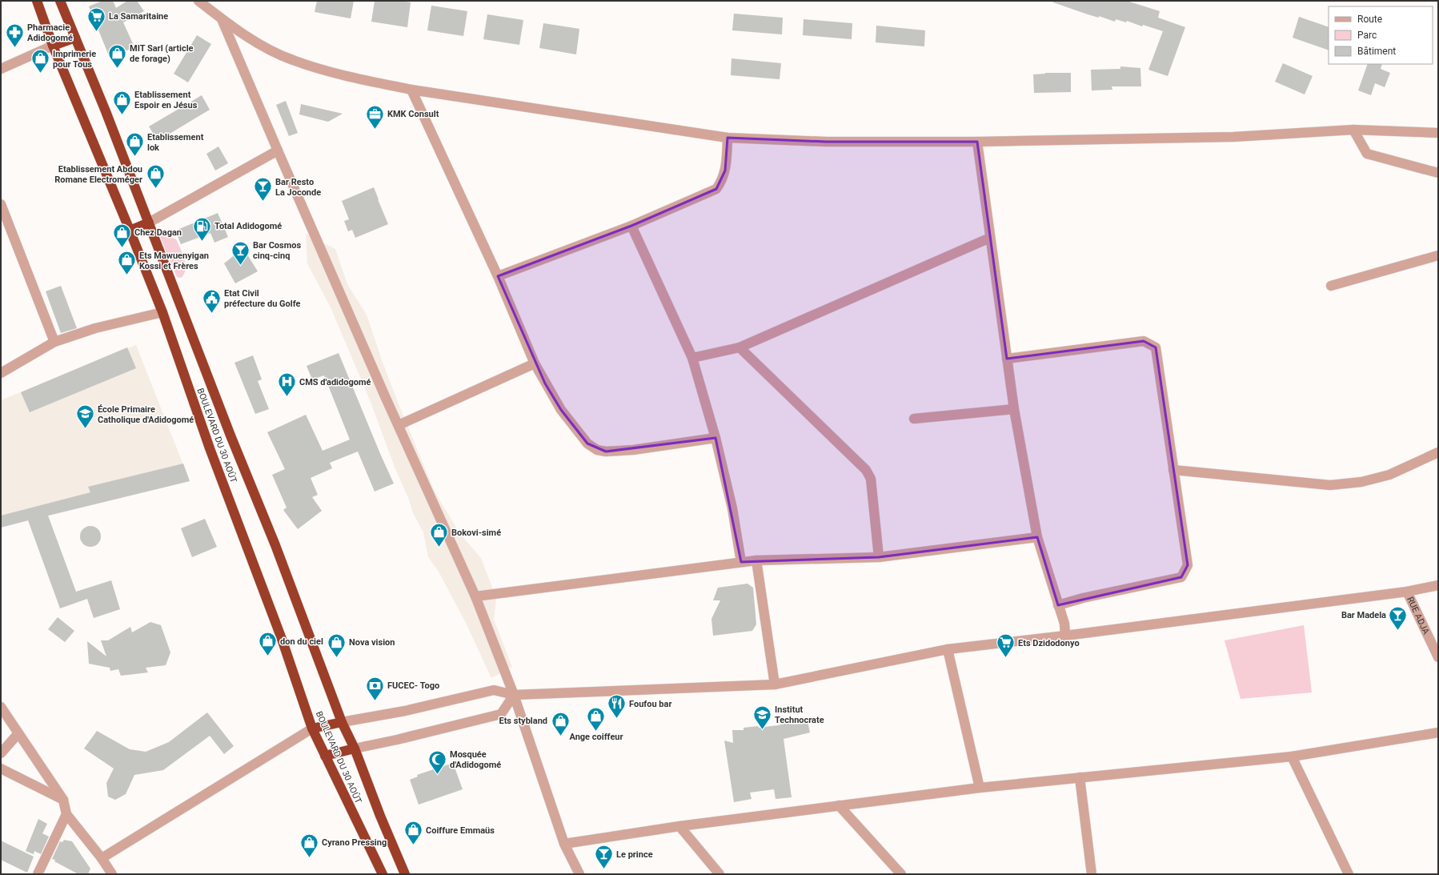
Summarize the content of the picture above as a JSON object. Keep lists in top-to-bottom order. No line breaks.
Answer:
{"streets":{"highway":["BOULEVARD DU 30 AOÛT"],"street":["RUE ADJA"]},"places":{"supermarket":["La Samaritaine","Ets Dzidodonyo"],"pharmacy":["Pharmacie Adidogomé"],"shop":["MIT Sarl (article de forage)","Imprimerie pour Tous","Etablissement Espoir en Jésus","Etablissement lok","Etablissement Abdou Romane Electroméger","Chez Dagan","Ets Mawuenyigan Kossi et Frères","Bokovi-simé","don du ciel","Nova vision","Ange coiffeur","Ets stybland","Coiffure Emmaüs","Cyrano Pressing"],"office":["KMK Consult"],"bar":["Bar Resto La Joconde","Bar Cosmos cinq-cinq","Bar Madela","Le prince"],"fuel station":["Total Adidogomé"],"public building":["Etat Civil préfecture du Golfe"],"hospital":["CMS d'adidogomé"],"school or university":["École Primaire Catholique d'Adidogomé","Institut Technocrate"],"bank":["FUCEC- Togo"],"restaurant":["Foufou bar"],"mosque":["Mosquée d'Adidogomé"]},"legend":["Route","Parc","Bâtiment"]}
